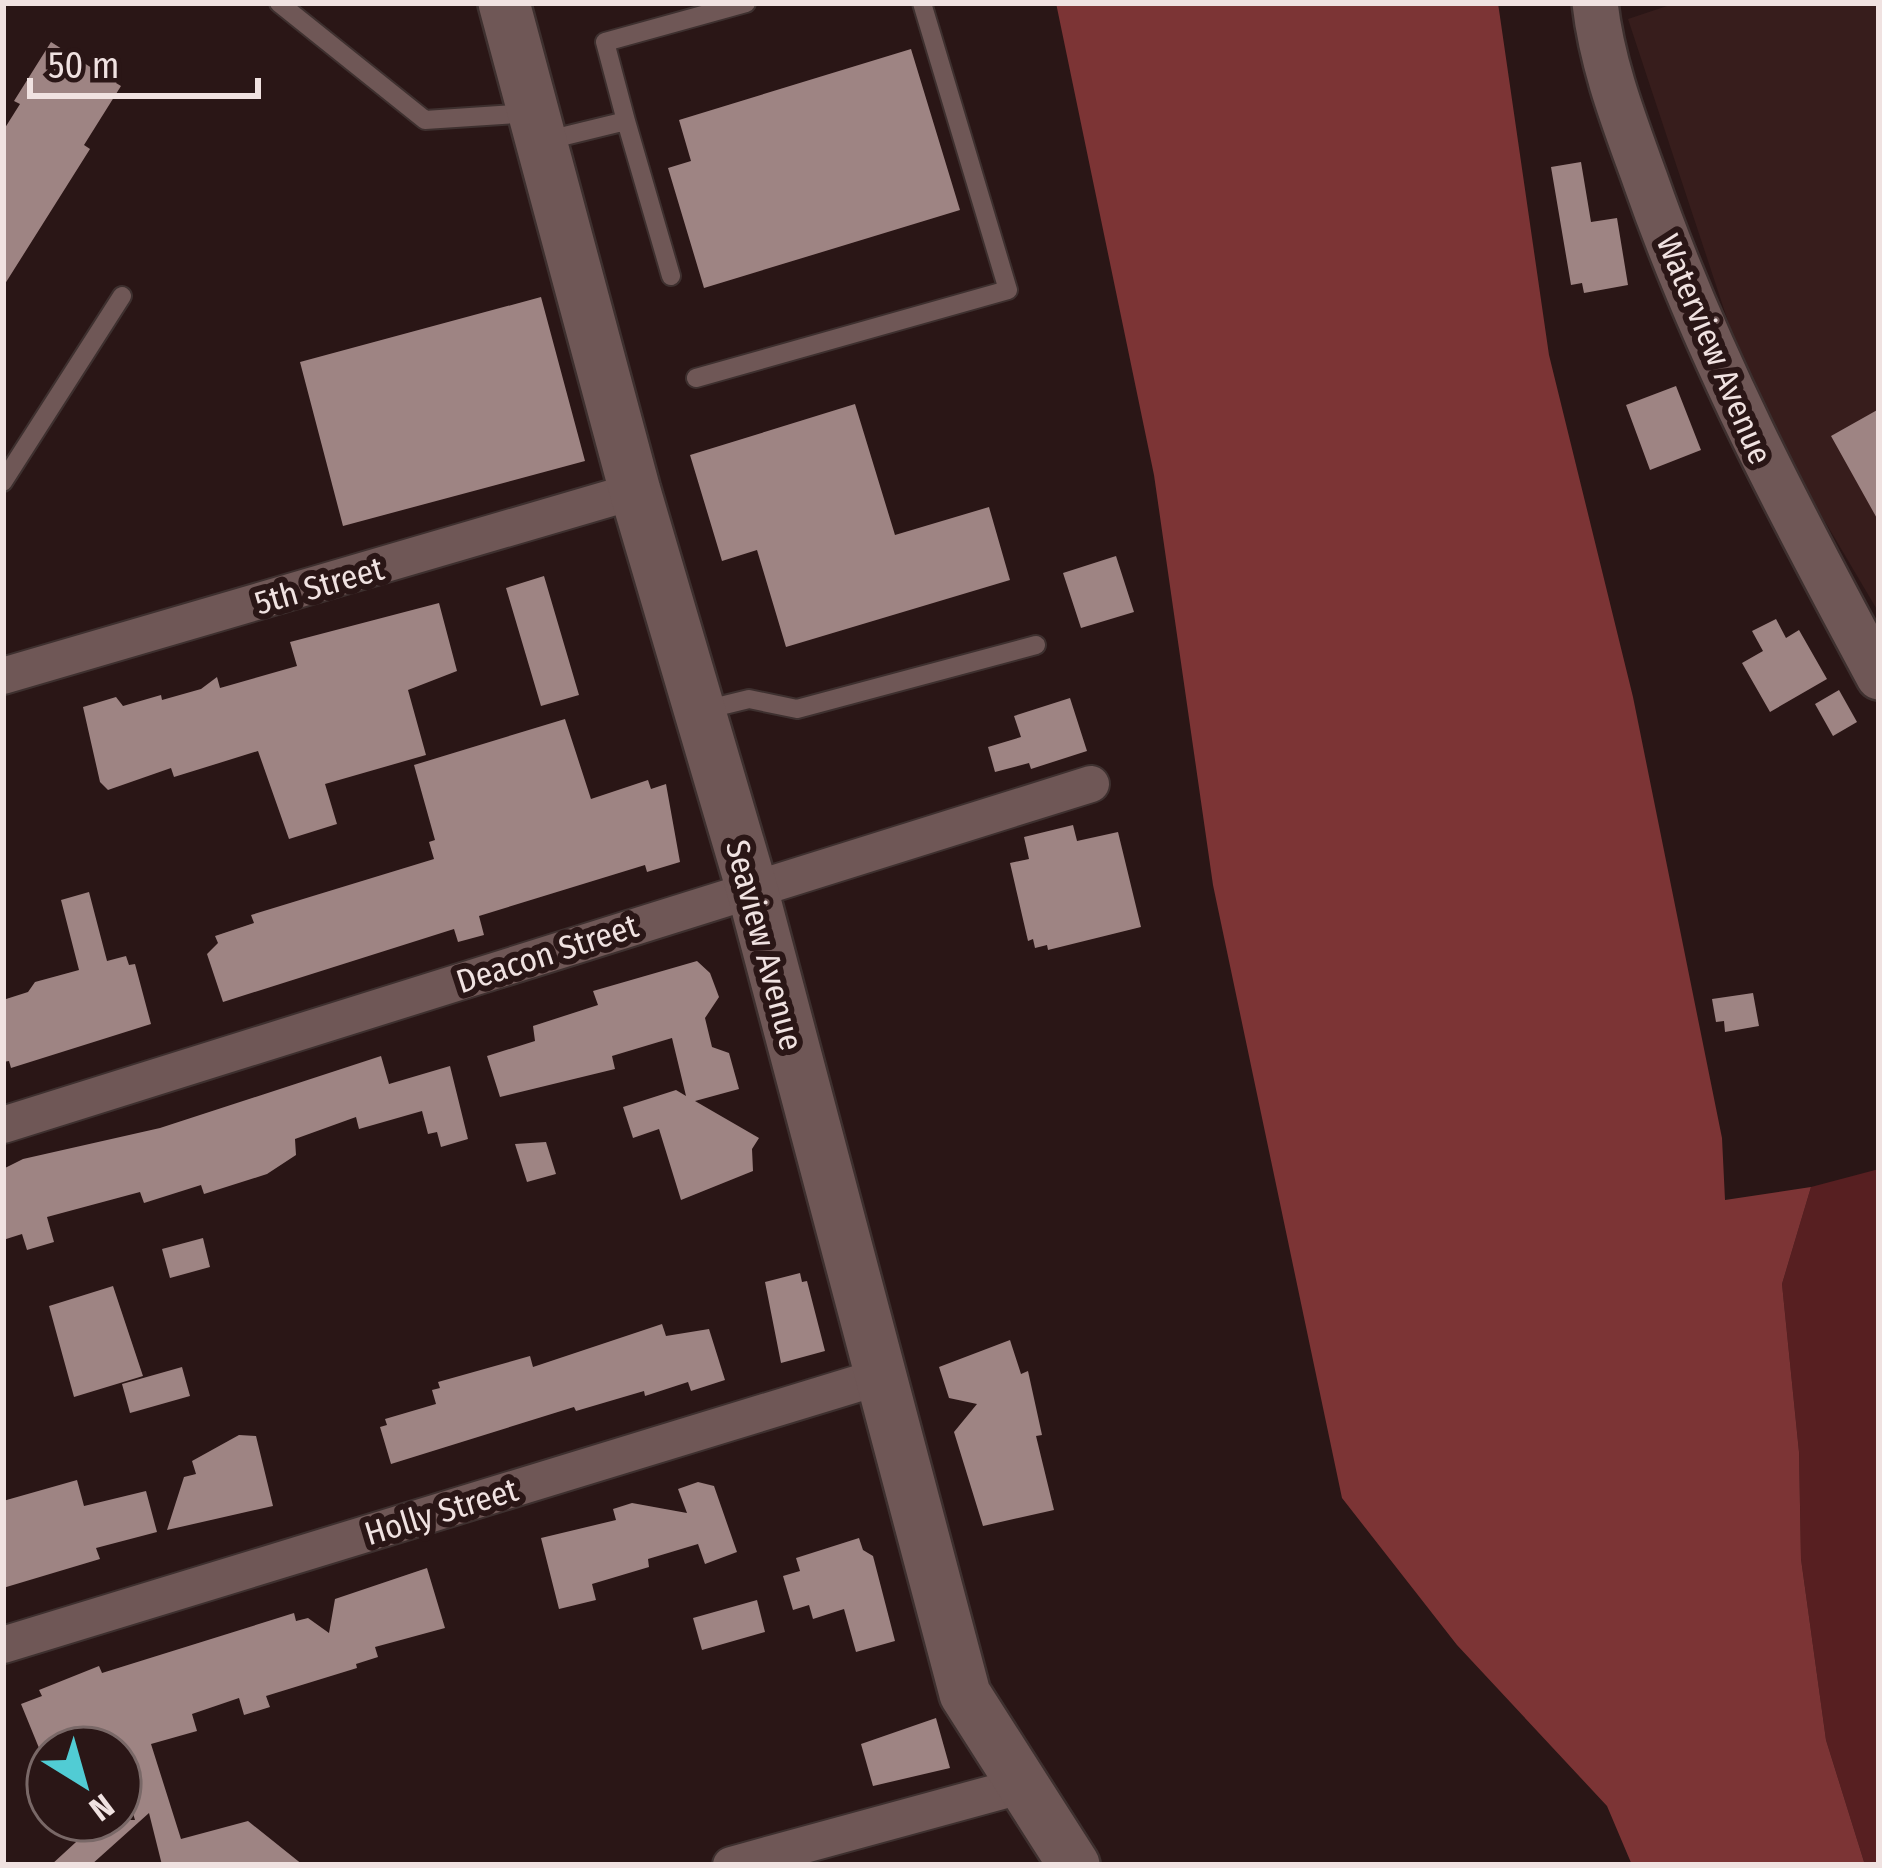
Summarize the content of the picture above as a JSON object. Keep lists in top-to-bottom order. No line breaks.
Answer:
{"streets":{"main road":["Seaview Avenue"],"street":["Waterview Avenue","5th Street","Deacon Street","Holly Street"]},"crossings":[["5th Street","Seaview Avenue"],["Seaview Avenue","Deacon Street"],["Seaview Avenue","Holly Street"]],"scale_bar":"50 m","north":"bottom right"}
